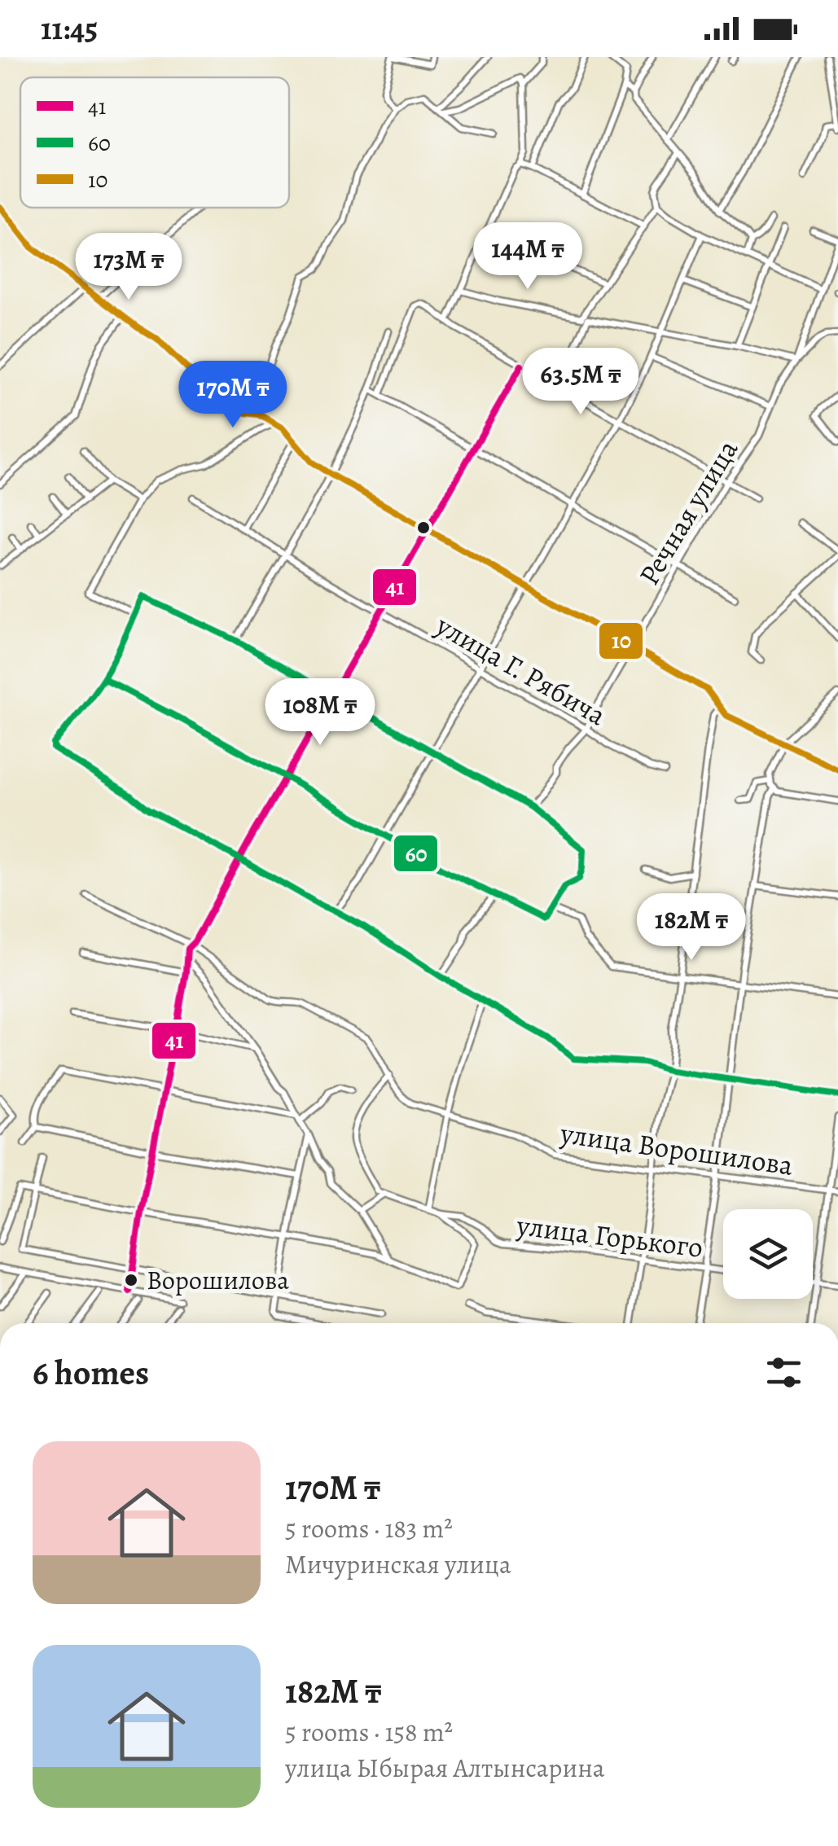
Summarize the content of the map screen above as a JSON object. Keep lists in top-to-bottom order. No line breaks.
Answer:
{"streets":{"street":["Речная улица","улица Г. Рябича","улица Ворошилова","улица Горького"]},"crossings":[["Речная улица","улица Г. Рябича"]],"places":["Ворошилова"],"lines":["transit line 10","transit line 41","transit line 60"],"legend":["41","60","10"],"page":{"status":"11:45","price":["144M ₸","173M ₸","63.5M ₸","170M ₸","108M ₸","182M ₸"],"heading":"6 homes","list":[{"name":"170M ₸","note":"5 rooms · 183 m² · Мичуринская улица"},{"name":"182M ₸","note":"5 rooms · 158 m² · улица Ыбырая Алтынсарина"}]}}
